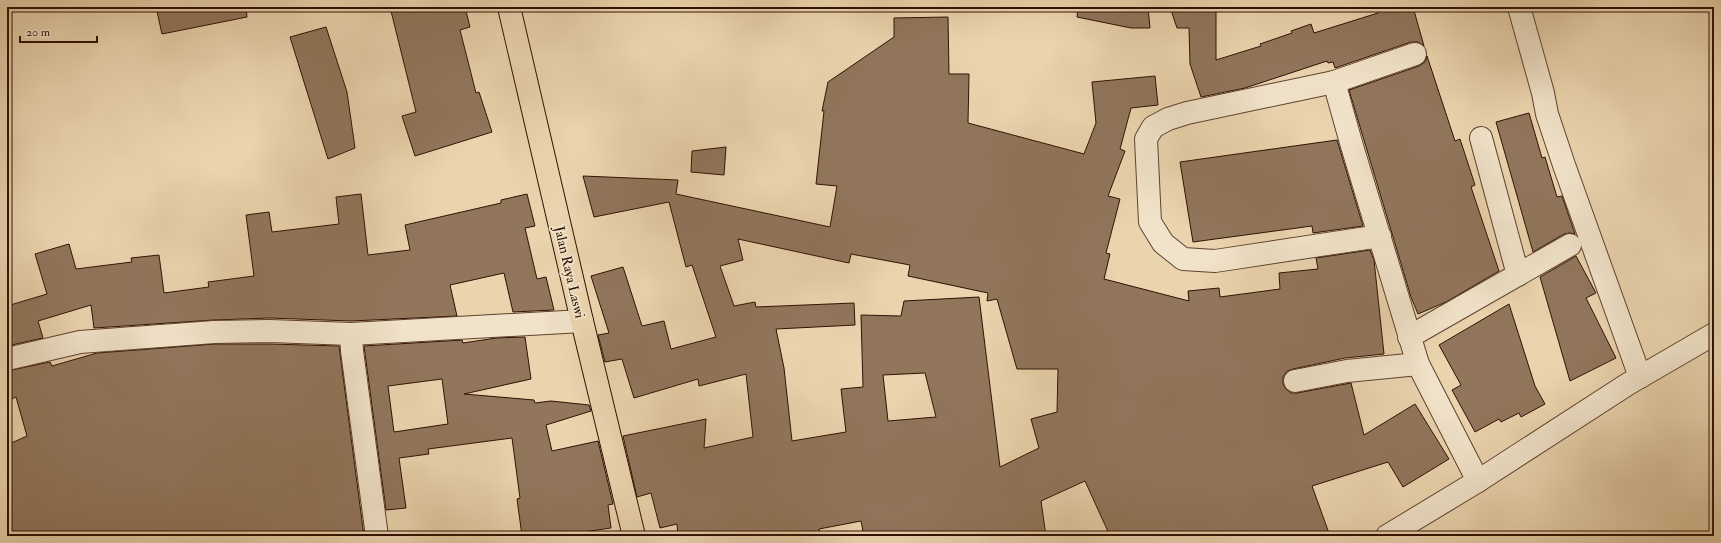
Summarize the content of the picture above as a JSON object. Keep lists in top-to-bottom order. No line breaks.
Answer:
{"streets":{"main road":["Jalan Raya Laswi"]},"scale_bar":"20 m"}
